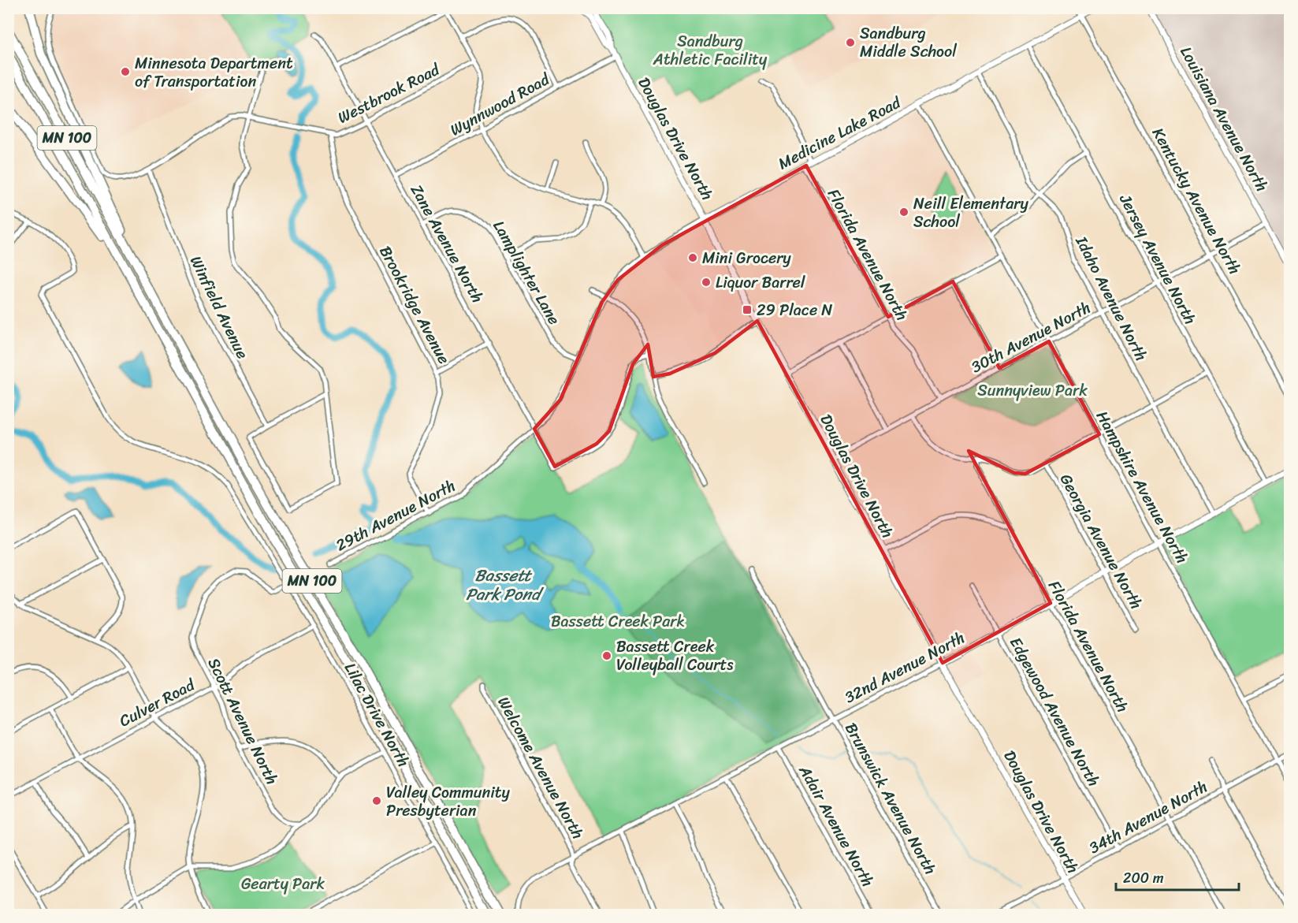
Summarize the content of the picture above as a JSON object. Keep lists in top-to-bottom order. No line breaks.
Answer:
{"streets":{"highway":["MN 100"],"street":["Westbrook Road","Wynnwood Road","Louisiana Avenue North","Medicine Lake Road","Douglas Drive North","Kentucky Avenue North","Zane Avenue North","Florida Avenue North","Jersey Avenue North","Lamplighter Lane","Idaho Avenue North","Brookridge Avenue","Winfield Avenue","30th Avenue North","Hampshire Avenue North","29th Avenue North","Georgia Avenue North","32nd Avenue North","Culver Road","Edgewood Avenue North","Lilac Drive North","Scott Avenue North","Welcome Avenue North","Brunswick Avenue North","34th Avenue North","Adair Avenue North"]},"crossings":[["Westbrook Road","Zane Avenue North"],["Westbrook Road","Brookridge Avenue"],["Westbrook Road","Winfield Avenue"],["Wynnwood Road","Douglas Drive North"],["Wynnwood Road","Zane Avenue North"],["Louisiana Avenue North","30th Avenue North"],["Medicine Lake Road","Douglas Drive North"],["Medicine Lake Road","Kentucky Avenue North"],["Medicine Lake Road","Zane Avenue North"],["Medicine Lake Road","Florida Avenue North"],["Medicine Lake Road","Jersey Avenue North"],["Medicine Lake Road","Lamplighter Lane"],["Medicine Lake Road","Idaho Avenue North"],["Medicine Lake Road","Hampshire Avenue North"],["Medicine Lake Road","29th Avenue North"],["Douglas Drive North","30th Avenue North"],["Douglas Drive North","32nd Avenue North"],["Douglas Drive North","34th Avenue North"],["Kentucky Avenue North","30th Avenue North"],["Zane Avenue North","Lamplighter Lane"],["Zane Avenue North","29th Avenue North"],["Florida Avenue North","30th Avenue North"],["Florida Avenue North","32nd Avenue North"],["Florida Avenue North","34th Avenue North"],["Jersey Avenue North","30th Avenue North"],["Jersey Avenue North","32nd Avenue North"],["Idaho Avenue North","30th Avenue North"],["Idaho Avenue North","32nd Avenue North"],["Brookridge Avenue","29th Avenue North"],["30th Avenue North","Hampshire Avenue North"],["Hampshire Avenue North","32nd Avenue North"],["Hampshire Avenue North","34th Avenue North"],["Georgia Avenue North","32nd Avenue North"],["32nd Avenue North","Edgewood Avenue North"],["32nd Avenue North","Welcome Avenue North"],["32nd Avenue North","Brunswick Avenue North"],["32nd Avenue North","Adair Avenue North"],["Culver Road","Lilac Drive North"],["Culver Road","Scott Avenue North"],["Edgewood Avenue North","34th Avenue North"],["Lilac Drive North","Scott Avenue North"]],"water":["Bassett Park Pond"],"parks":["Sandburg Athletic Facility","Sunnyview Park","Bassett Creek Park","Gearty Park"],"places":{"other":["Sandburg Middle School","Minnesota Department of Transportation","Neill Elementary School","Mini Grocery","Liquor Barrel","Bassett Creek Volleyball Courts","Valley Community Presbyterian"],"transit":["29 Place N"]},"scale_bar":"200 m"}
